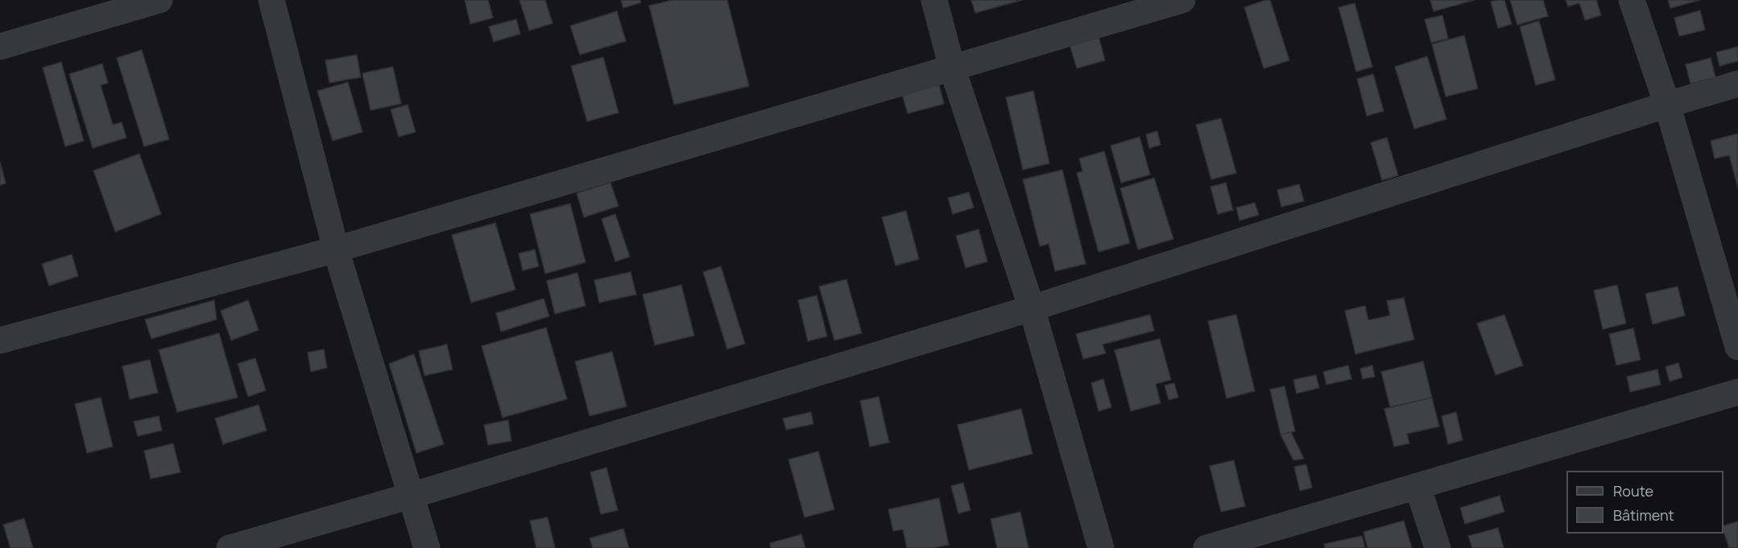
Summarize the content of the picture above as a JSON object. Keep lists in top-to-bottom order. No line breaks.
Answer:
{"legend":["Route","Bâtiment"]}
